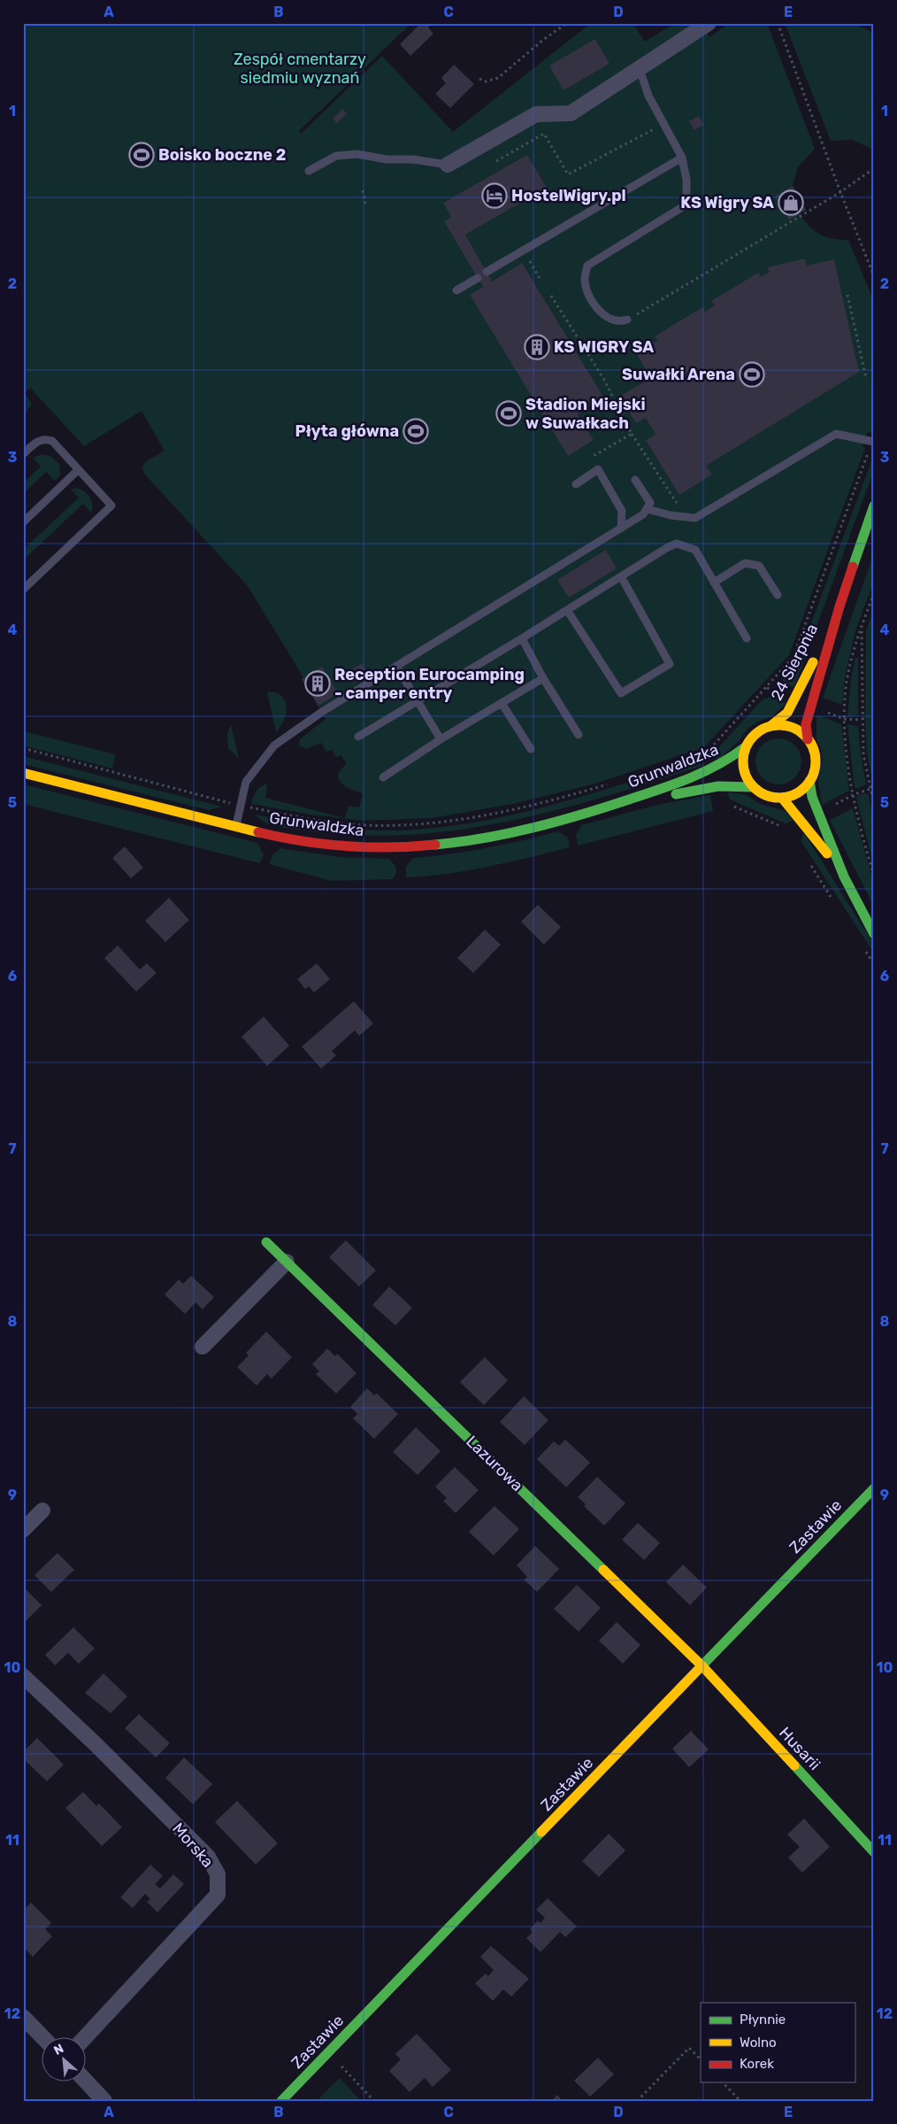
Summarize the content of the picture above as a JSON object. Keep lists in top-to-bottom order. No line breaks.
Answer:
{"streets":{"street":["24 Sierpnia","Grunwaldzka","Lazurowa","Zastawie","Husarii","Morska"]},"crossings":[["24 Sierpnia","Grunwaldzka"],["Lazurowa","Zastawie"],["Lazurowa","Husarii"],["Zastawie","Husarii"]],"parks":["Zespół cmentarzy siedmiu wyznań"],"places":{"sports":["Boisko boczne 2","Suwałki Arena","Stadion Miejski w Suwałkach","Płyta główna"],"hotel":["HostelWigry.pl"],"shop":["KS Wigry SA"],"building":["KS WIGRY SA","Reception Eurocamping - camper entry"]},"legend":["Płynnie","Wolno","Korek"],"north":"top left","grid":{"columns":["A","B","C","D","E"],"rows":["1","2","3","4","5","6","7","8","9","10","11","12"]}}
